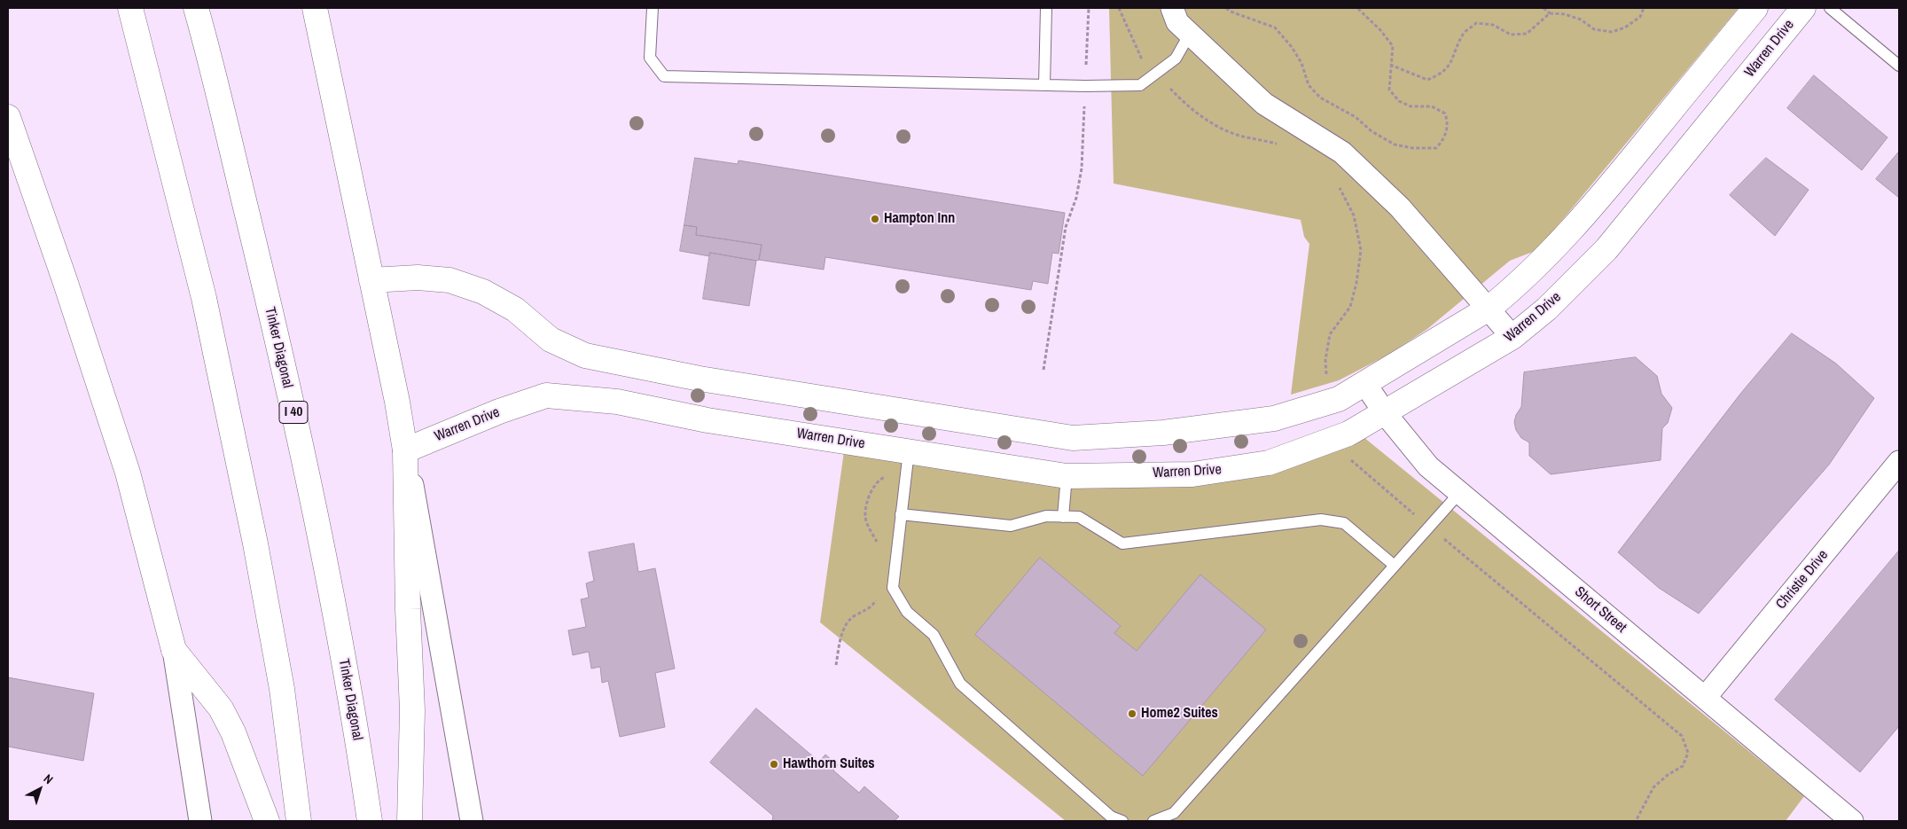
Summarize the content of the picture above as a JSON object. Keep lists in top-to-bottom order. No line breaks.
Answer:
{"streets":{"main road":["Warren Drive","Tinker Diagonal","I 40"],"street":["Christie Drive","Short Street"]},"crossings":[["Warren Drive","Short Street"],["Christie Drive","Short Street"]],"places":["Hampton Inn","Home2 Suites","Hawthorn Suites"],"north":"top right"}
